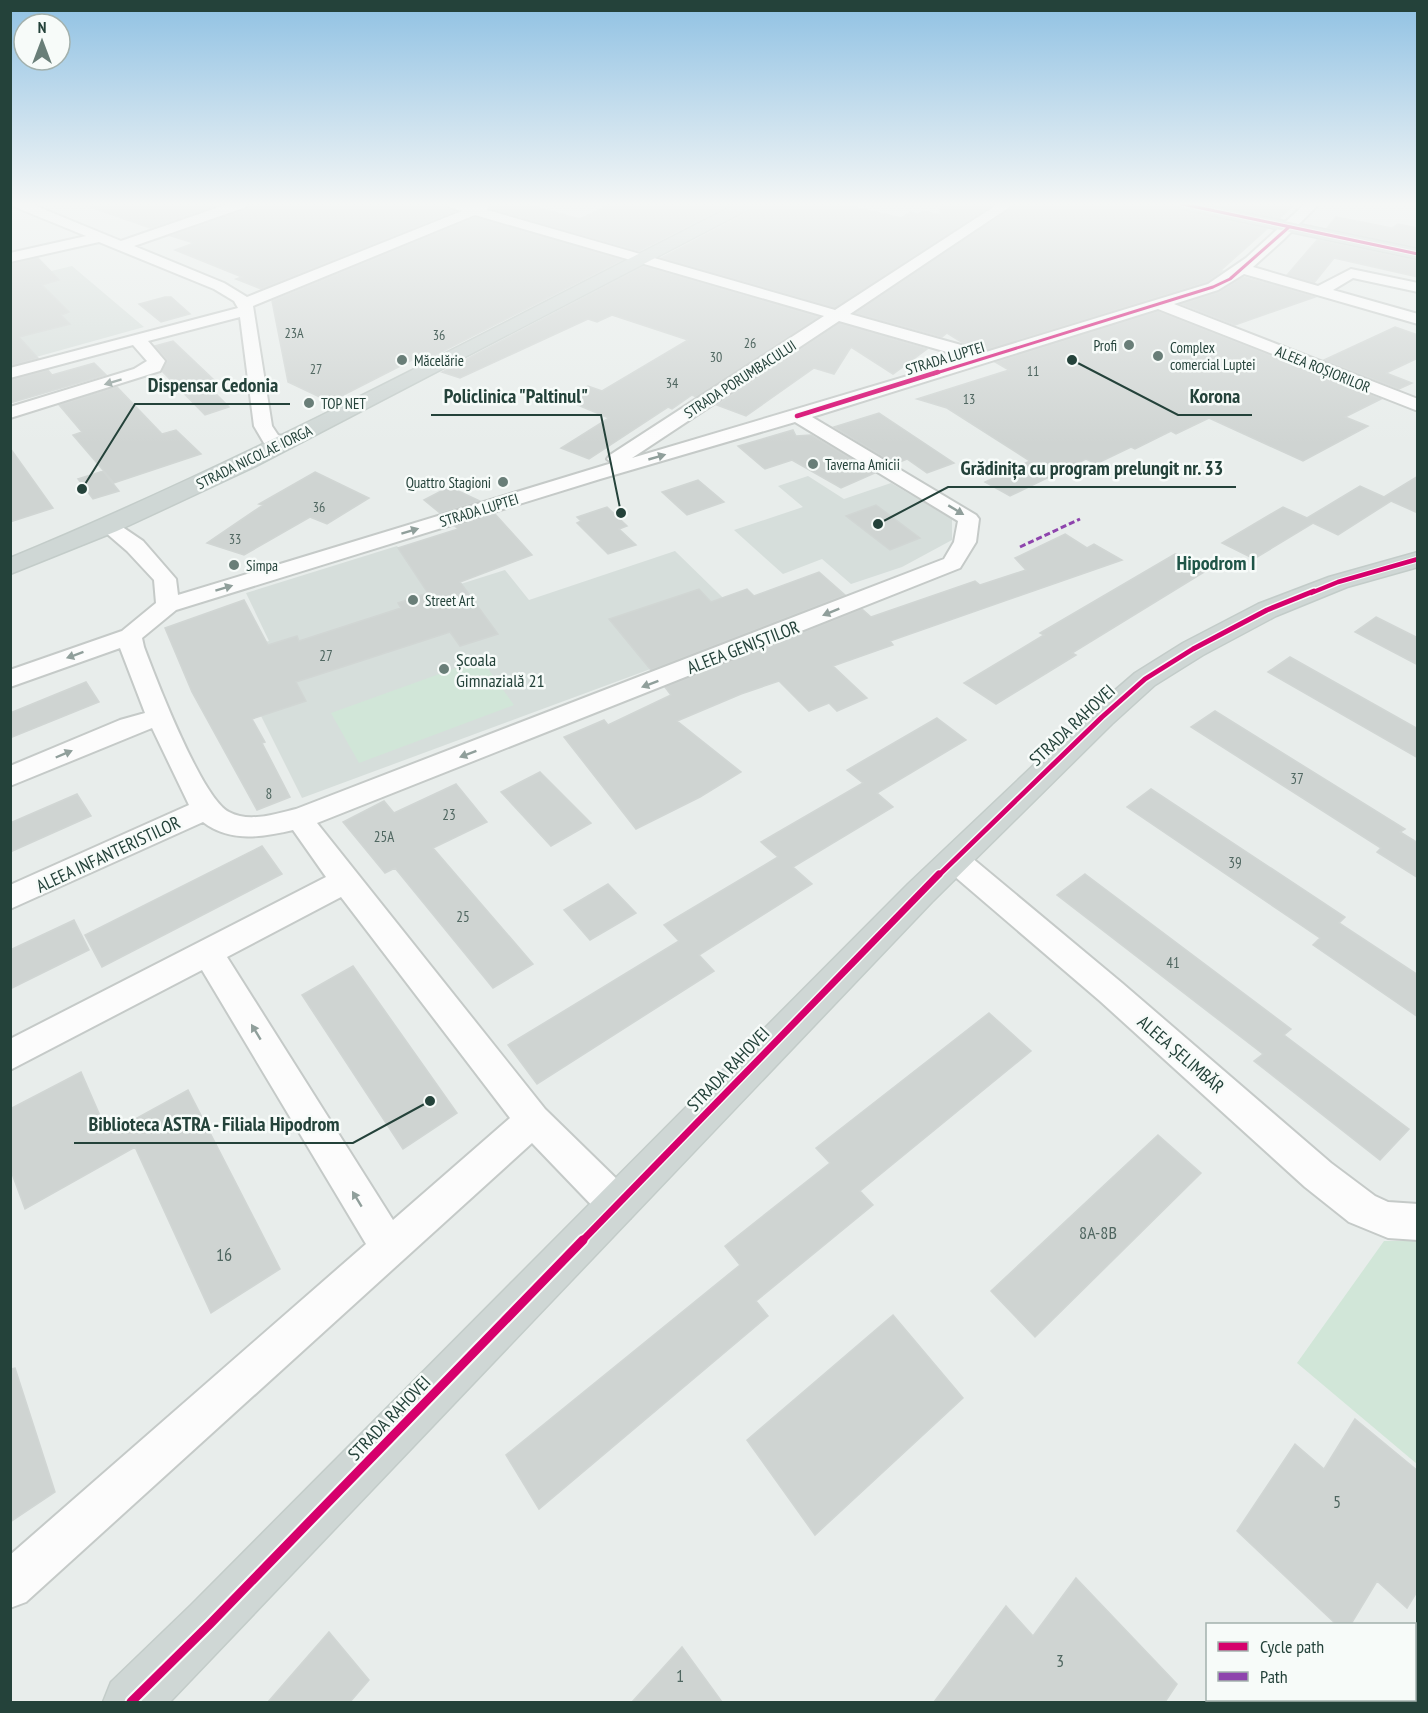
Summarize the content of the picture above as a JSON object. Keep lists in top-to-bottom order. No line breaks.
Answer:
{"streets":{"main road":["STRADA NICOLAE IORGA","STRADA RAHOVEI"],"street":["STRADA LUPTEI","ALEEA ROȘIORILOR","STRADA PORUMBACULUI","ALEEA GENIȘTILOR","ALEEA INFANTERISTILOR","ALEEA ȘELIMBĂR"]},"crossings":[["STRADA LUPTEI","ALEEA ROȘIORILOR"],["STRADA LUPTEI","STRADA PORUMBACULUI"],["STRADA LUPTEI","ALEEA GENIȘTILOR"],["STRADA RAHOVEI","ALEEA ȘELIMBĂR"]],"districts":["Hipodrom I"],"places":["Profi","Complex comercial Luptei","Măcelărie","Korona","TOP NET","Taverna Amicii","Quattro Stagioni","Dispensar Cedonia","Policlinica \"Paltinul\"","Grădinița cu program prelungit nr. 33","Simpa","Street Art","Școala Gimnazială 21","Biblioteca ASTRA - Filiala Hipodrom"],"house_numbers":["23A","36","26","30","27","11","34","13","36","33","27","37","8","23","25A","39","25","41","8A-8B","16","5","3","1"],"legend":["Cycle path","Path"],"north":"top"}
